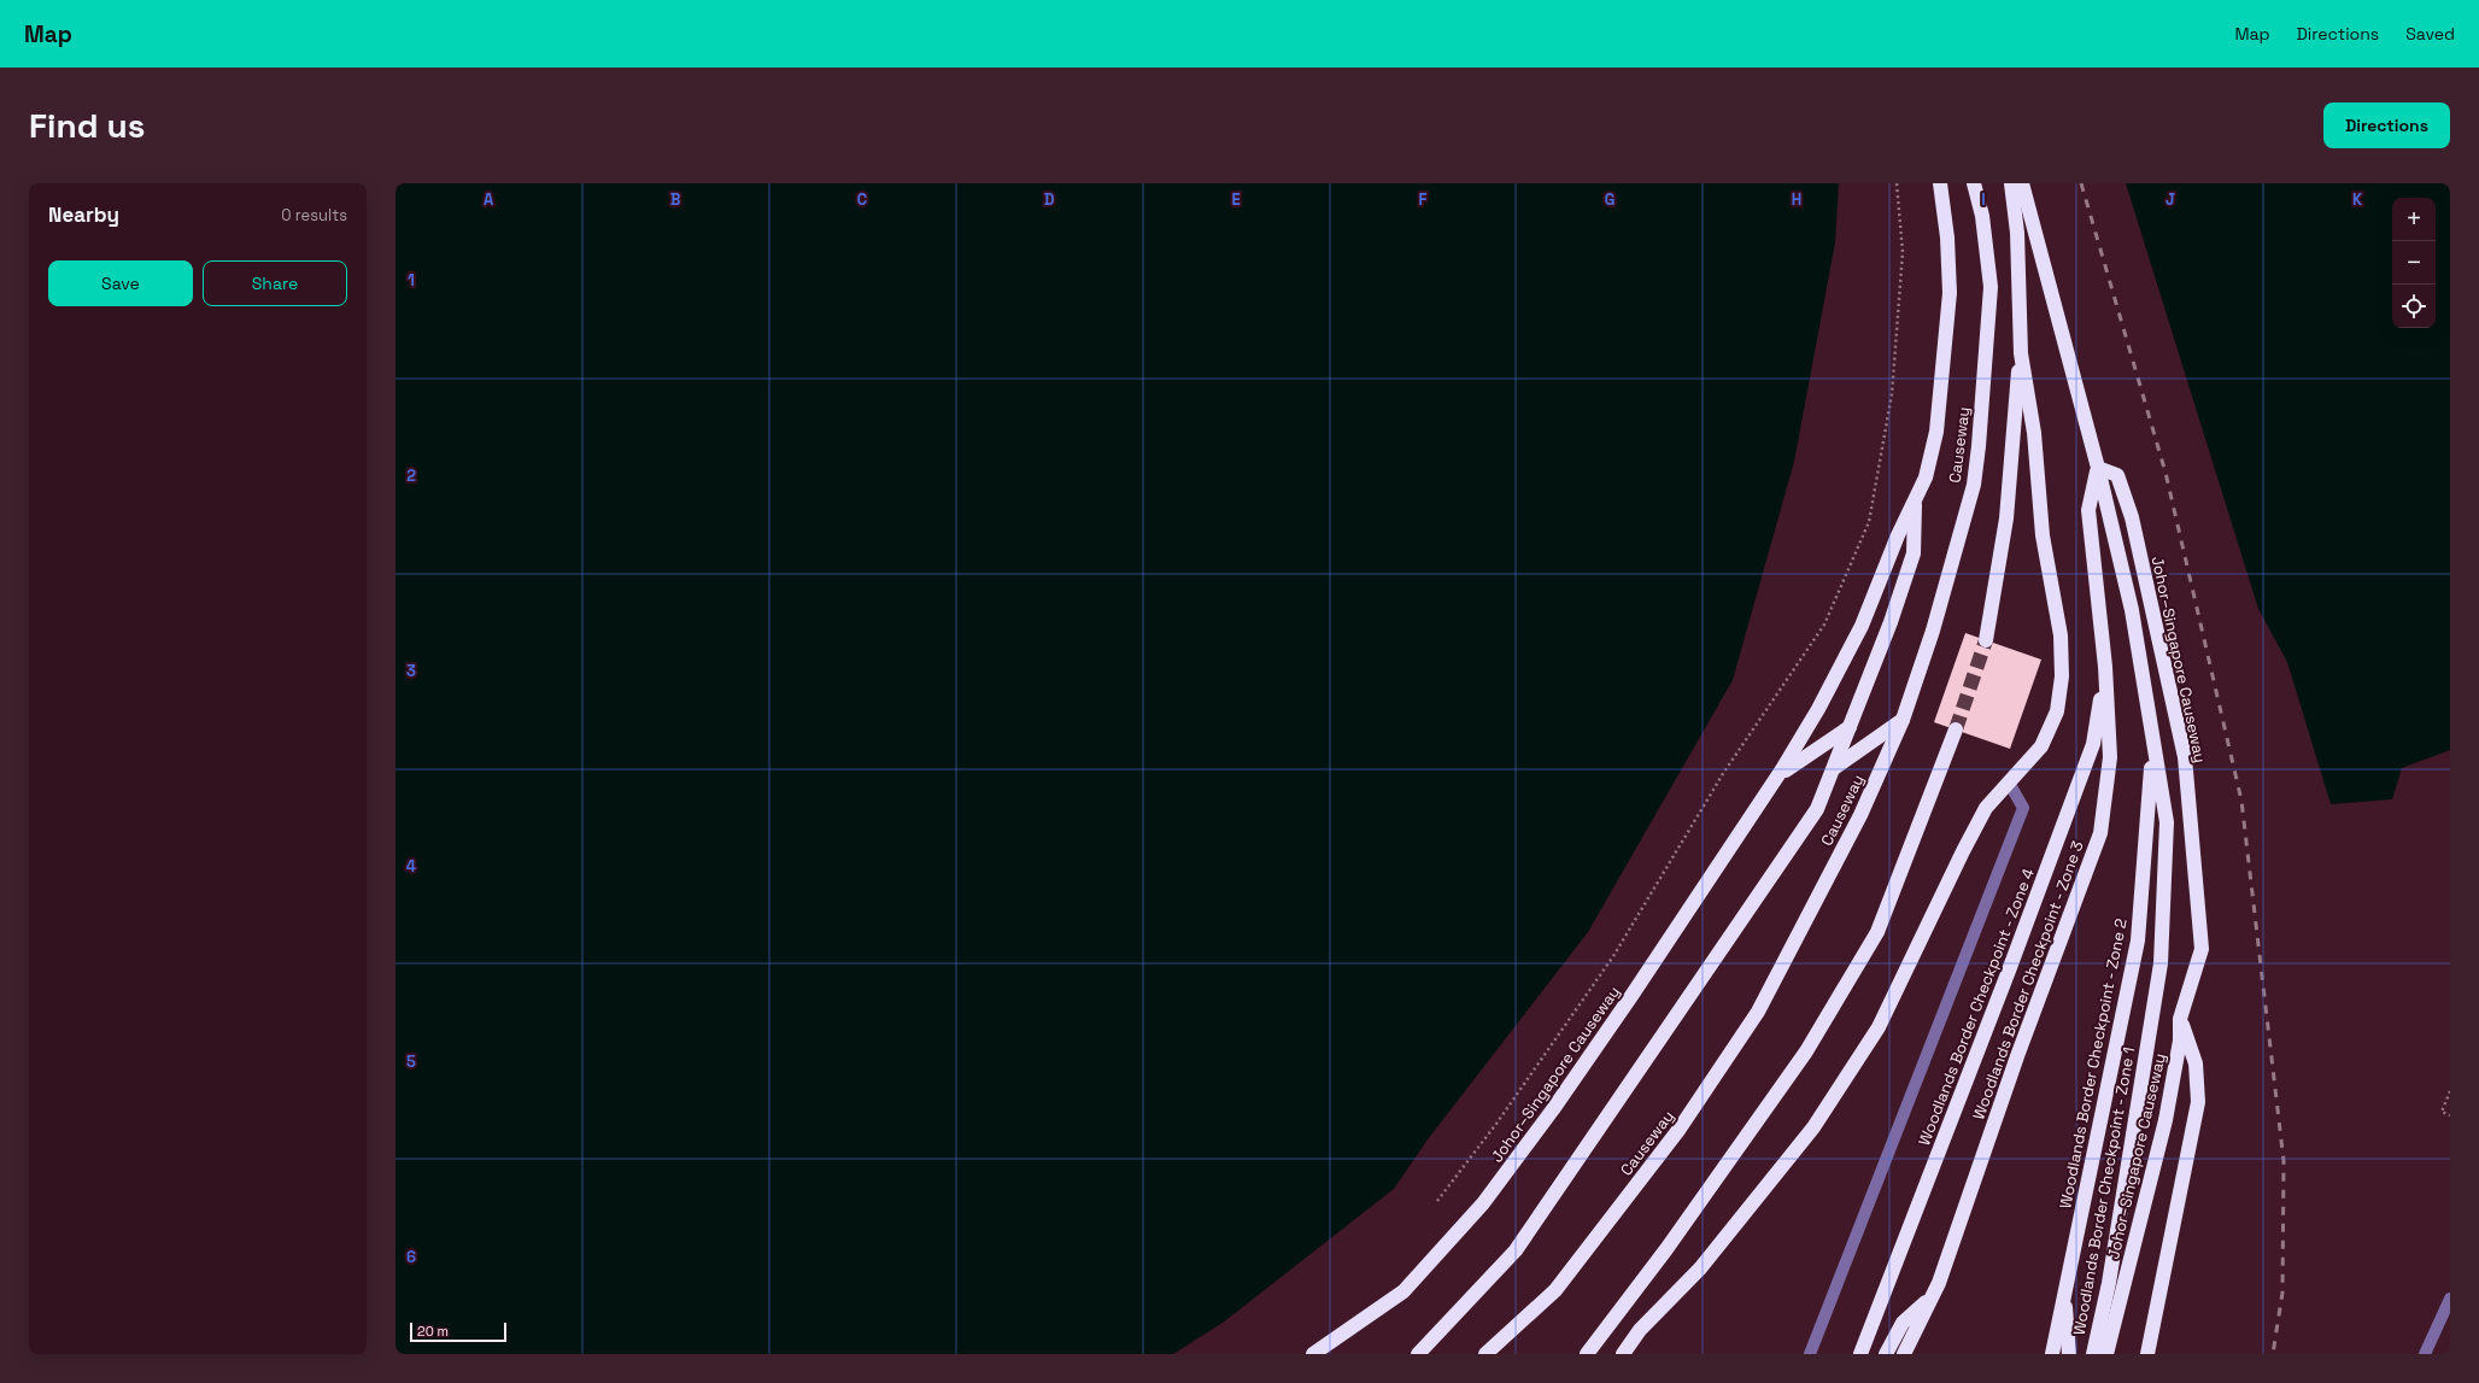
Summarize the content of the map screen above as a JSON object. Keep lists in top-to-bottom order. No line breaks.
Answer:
{"streets":{"highway":["Causeway","Johor–Singapore Causeway","Woodlands Border Checkpoint - Zone 3","Woodlands Border Checkpoint - Zone 4","Woodlands Border Checkpoint - Zone 2","Woodlands Border Checkpoint - Zone 1"]},"crossings":[["Causeway","Johor–Singapore Causeway"],["Woodlands Border Checkpoint - Zone 3","Woodlands Border Checkpoint - Zone 4"],["Woodlands Border Checkpoint - Zone 2","Woodlands Border Checkpoint - Zone 1"]],"scale_bar":"20 m","page":{"header":"Map","nav":["Map","Directions","Saved"],"buttons":["Directions",["Save","Share"]],"title":"Find us","heading":["Nearby","0 results"],"map_buttons":["+","−"],"scale":"20 m"},"grid":{"columns":["A","B","C","D","E","F","G","H","I","J","K"],"rows":["1","2","3","4","5","6"]}}
